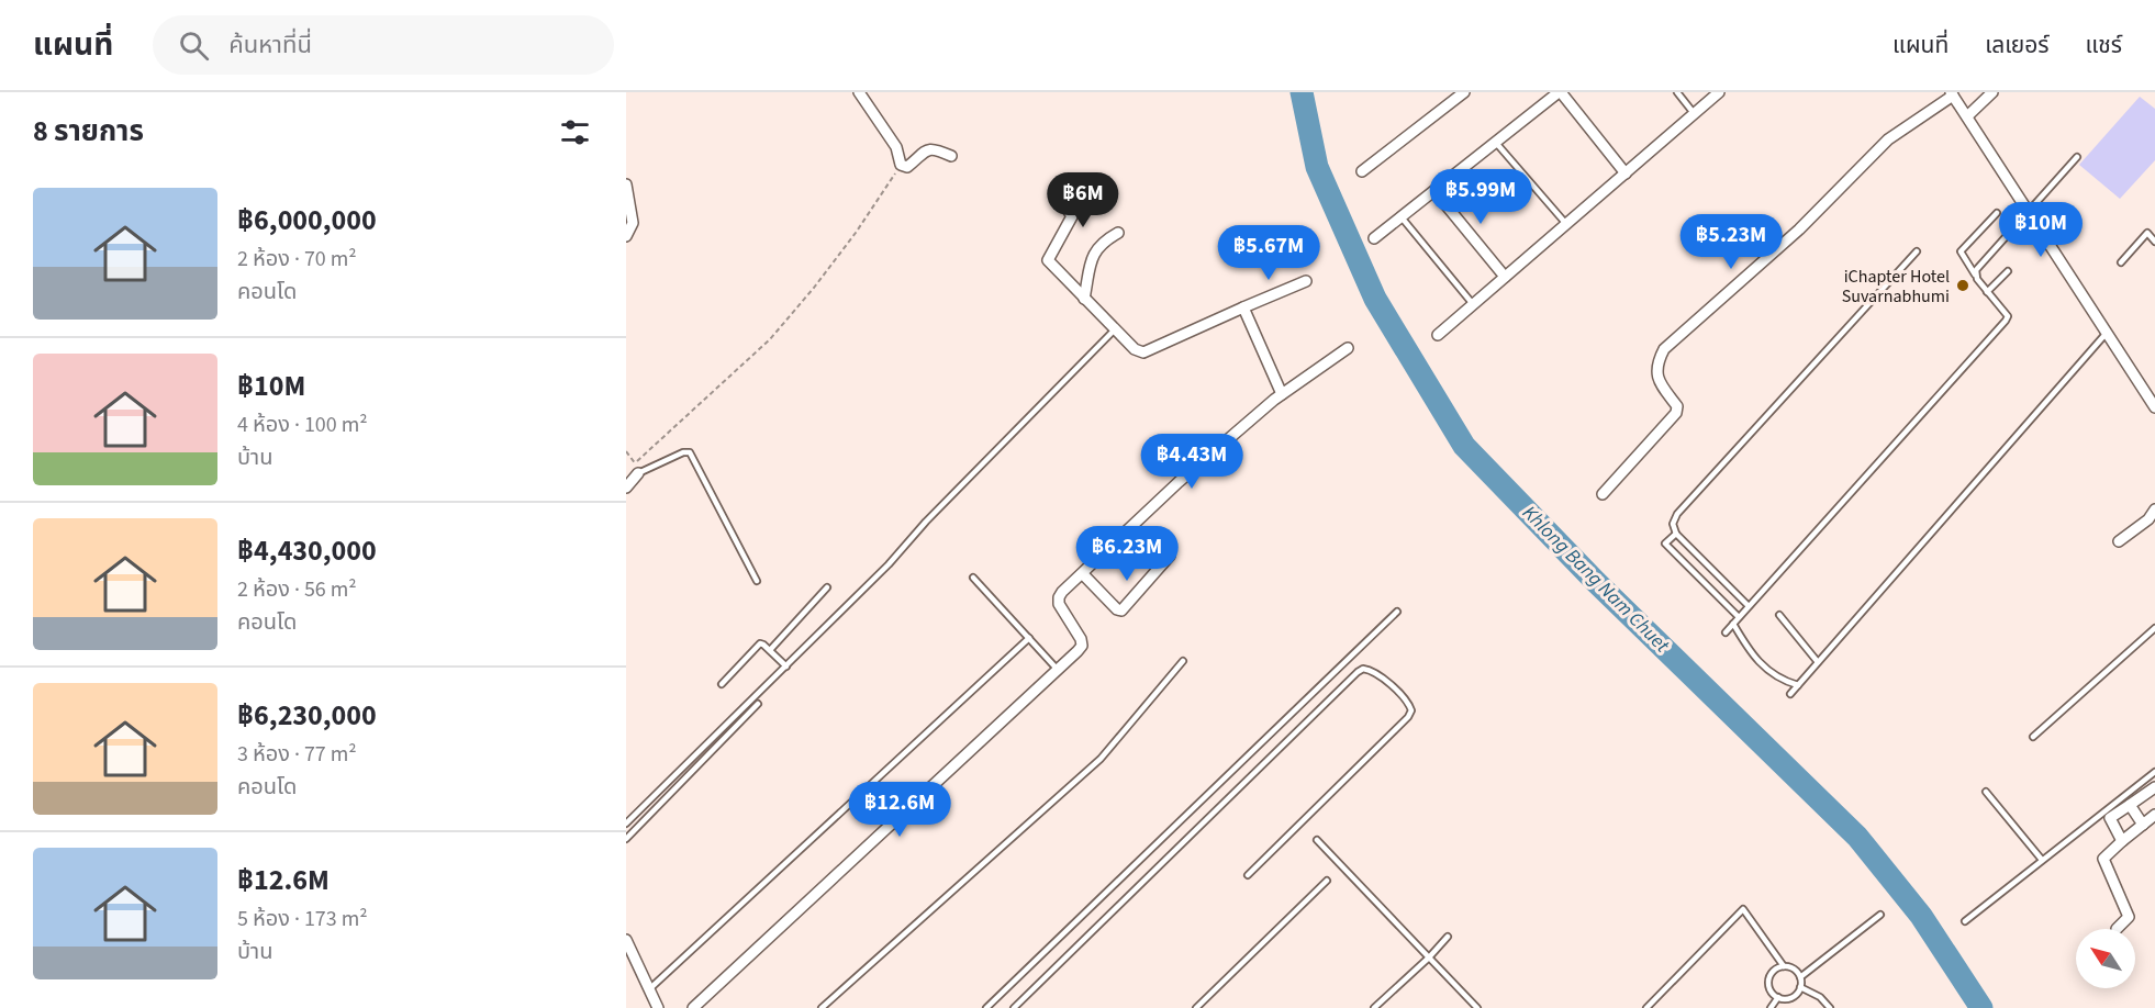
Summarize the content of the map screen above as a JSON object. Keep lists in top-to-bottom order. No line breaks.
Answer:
{"water":["Khlong Bang Nam Chuet"],"places":["iChapter Hotel Suvarnabhumi"],"north":"top left","page":{"header":"แผนที่","search":"ค้นหาที่นี่","nav":["แผนที่","เลเยอร์","แชร์"],"heading":"8 รายการ","price":["฿5.99M","฿6M","฿10M","฿5.23M","฿5.67M","฿4.43M","฿6.23M","฿12.6M"],"list":[{"name":"฿6,000,000","note":"2 ห้อง · 70 m² · คอนโด"},{"name":"฿10M","note":"4 ห้อง · 100 m² · บ้าน"},{"name":"฿4,430,000","note":"2 ห้อง · 56 m² · คอนโด"},{"name":"฿6,230,000","note":"3 ห้อง · 77 m² · คอนโด"},{"name":"฿12.6M","note":"5 ห้อง · 173 m² · บ้าน"}]}}
